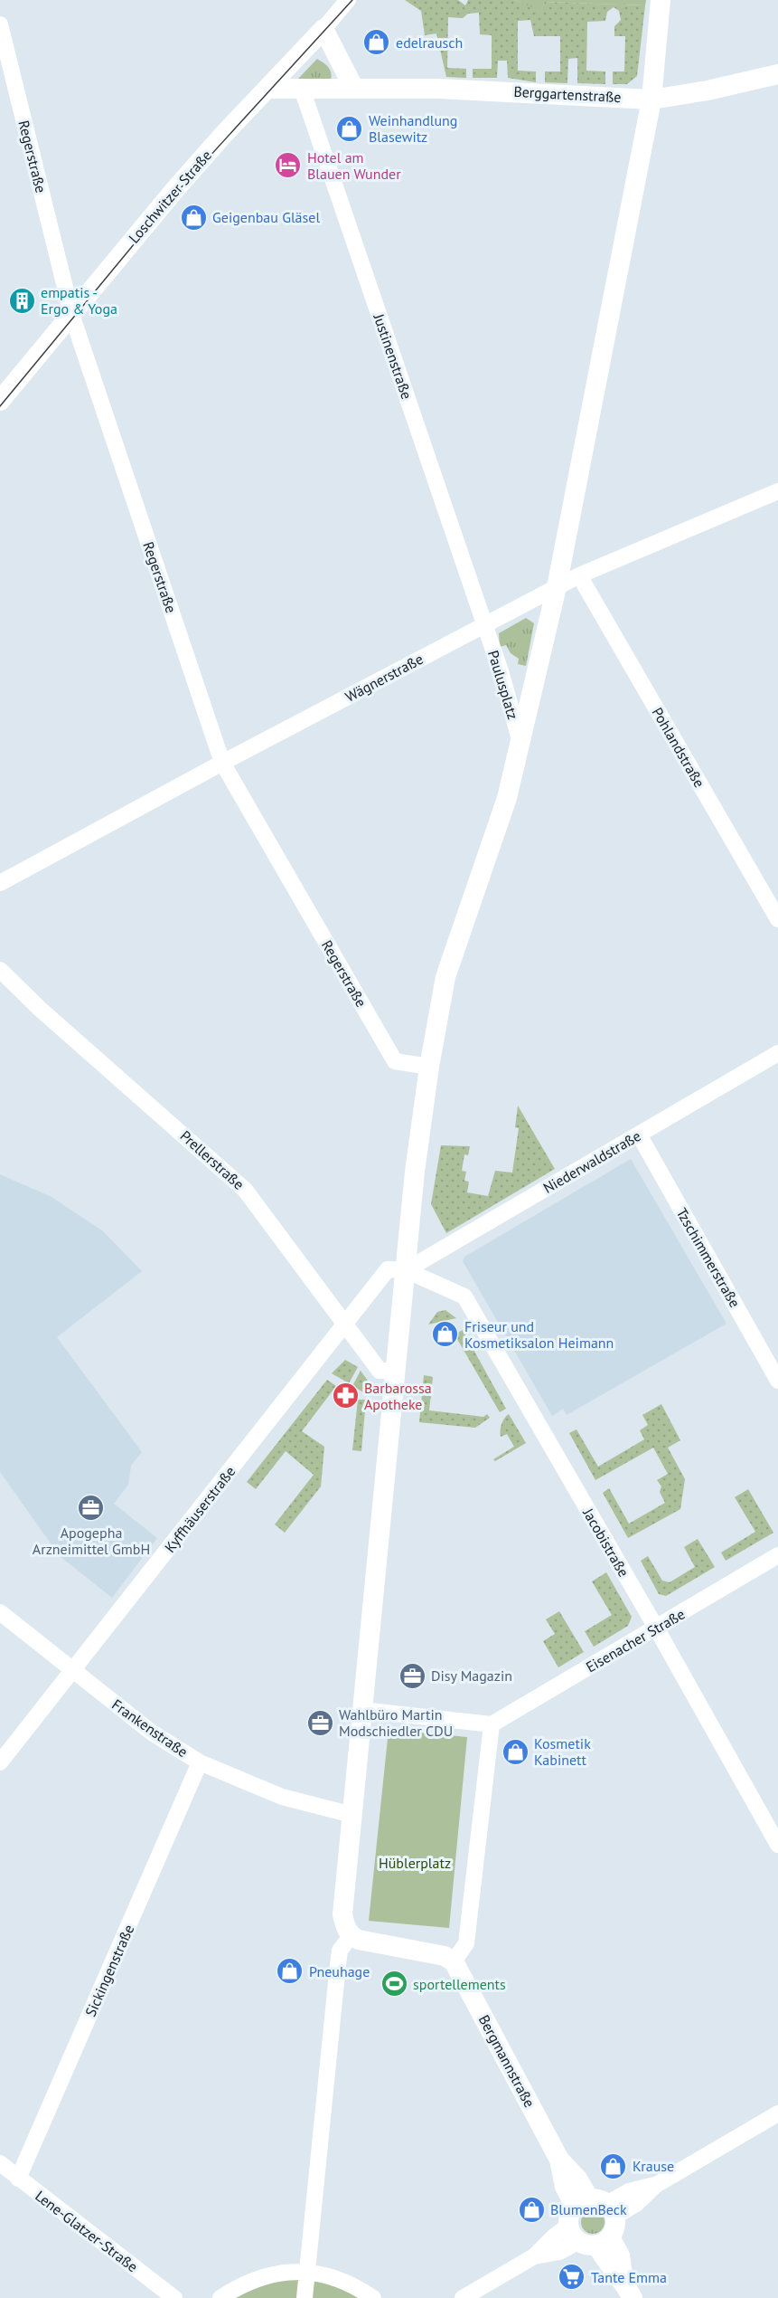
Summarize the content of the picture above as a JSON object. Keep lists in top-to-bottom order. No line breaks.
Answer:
{"streets":{"street":["Berggartenstraße","Regerstraße","Loschwitzer Straße","Justinenstraße","Wägnerstraße","Paulusplatz","Pohlandstraße","Prellerstraße","Niederwaldstraße","Tzschimmerstraße","Kyffhäuserstraße","Jacobistraße","Eisenacher Straße","Frankenstraße","Sickingenstraße","Bergmannstraße","Lene-Glatzer-Straße"]},"crossings":[["Berggartenstraße","Loschwitzer Straße"],["Berggartenstraße","Justinenstraße"],["Regerstraße","Loschwitzer Straße"],["Regerstraße","Wägnerstraße"],["Justinenstraße","Wägnerstraße"],["Justinenstraße","Paulusplatz"],["Wägnerstraße","Paulusplatz"],["Wägnerstraße","Pohlandstraße"],["Prellerstraße","Kyffhäuserstraße"],["Niederwaldstraße","Tzschimmerstraße"],["Niederwaldstraße","Kyffhäuserstraße"],["Niederwaldstraße","Jacobistraße"],["Kyffhäuserstraße","Jacobistraße"],["Kyffhäuserstraße","Frankenstraße"],["Jacobistraße","Eisenacher Straße"],["Frankenstraße","Sickingenstraße"],["Sickingenstraße","Lene-Glatzer-Straße"]],"parks":["Hüblerplatz"],"places":{"shop":["edelrausch","Weinhandlung Blasewitz","Geigenbau Gläsel","Friseur und Kosmetiksalon Heimann","Kosmetik Kabinett","Pneuhage","Krause","BlumenBeck"],"hotel":["Hotel am Blauen Wunder"],"building":["empatis - Ergo & Yoga"],"pharmacy":["Barbarossa Apotheke"],"office":["Apogepha Arzneimittel GmbH","Disy Magazin","Wahlbüro Martin Modschiedler CDU"],"sports":["sportellements"],"supermarket":["Tante Emma"]}}
